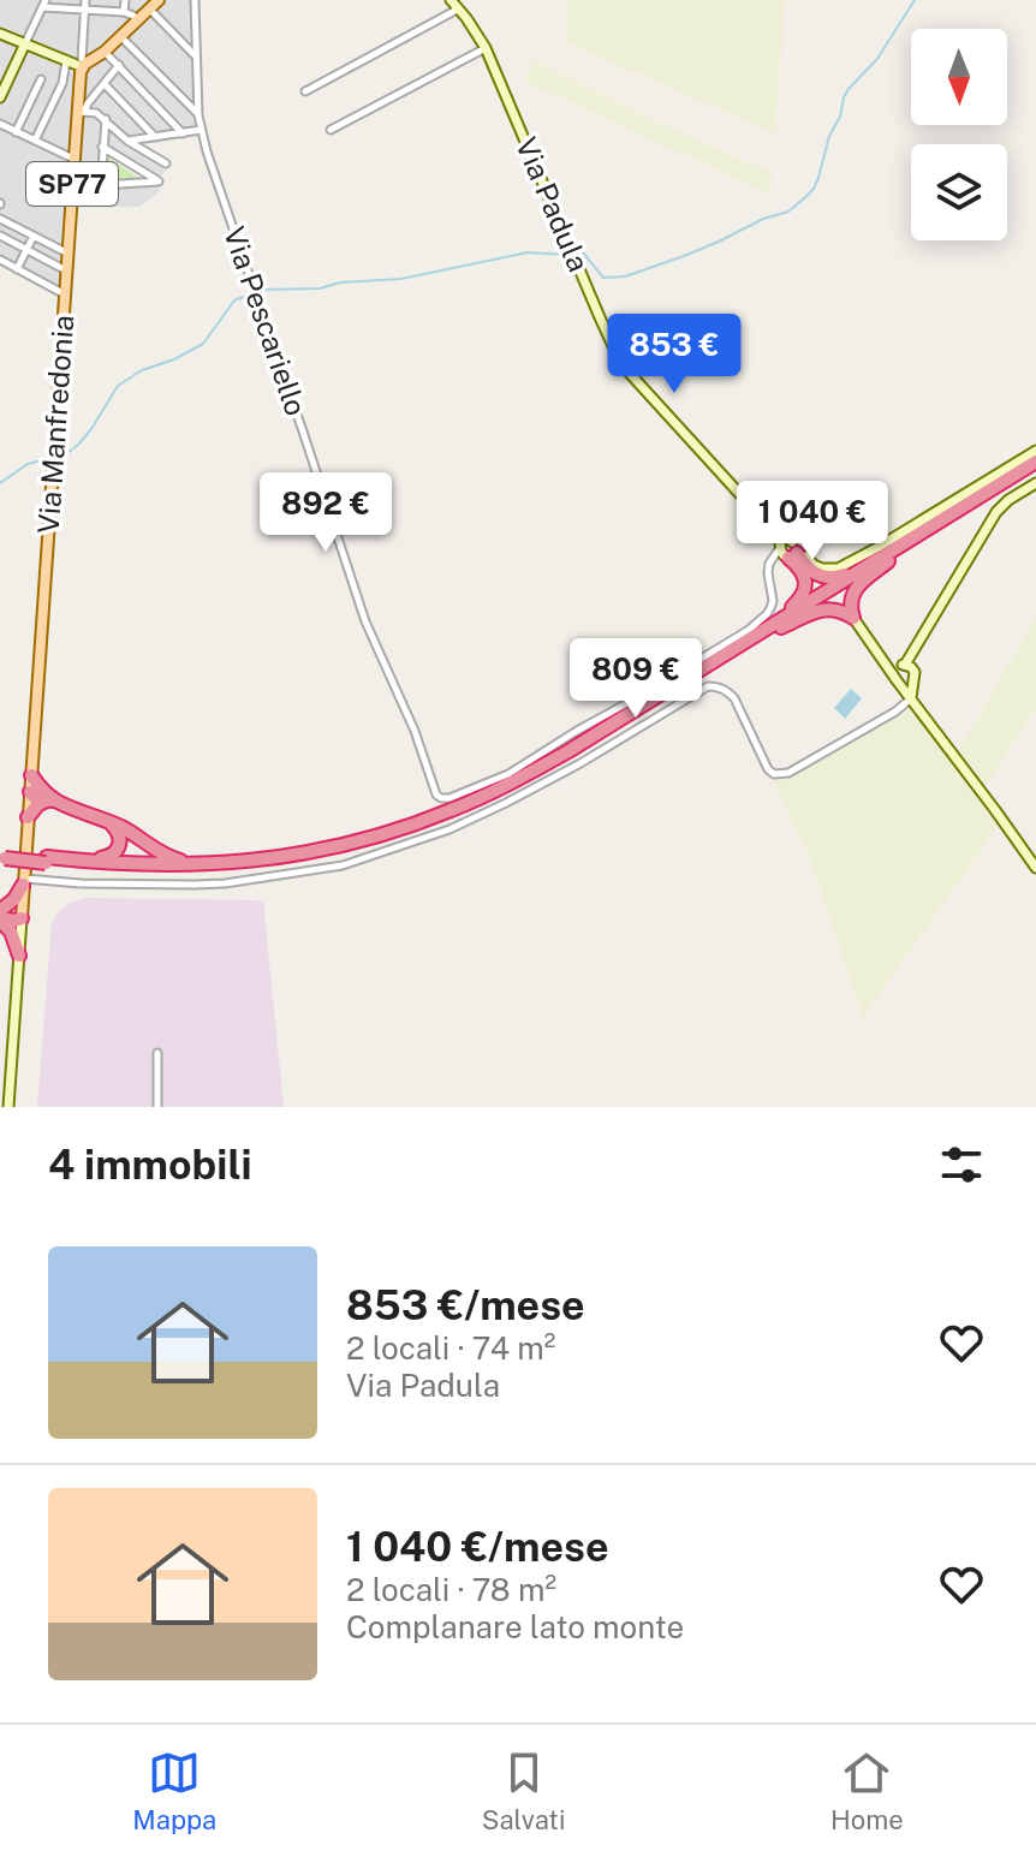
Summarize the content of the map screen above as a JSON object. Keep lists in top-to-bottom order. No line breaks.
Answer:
{"streets":{"main road":["SP77","Via Manfredonia"],"street":["Via Padula","Via Pescariello"]},"north":"bottom","page":{"price":["853 €","892 €","1 040 €","809 €"],"heading":"4 immobili","list":[{"name":"853 €/mese","note":"2 locali · 74 m² · Via Padula"},{"name":"1 040 €/mese","note":"2 locali · 78 m² · Complanare lato monte"}],"tabs":["Mappa","Salvati","Home"]}}
